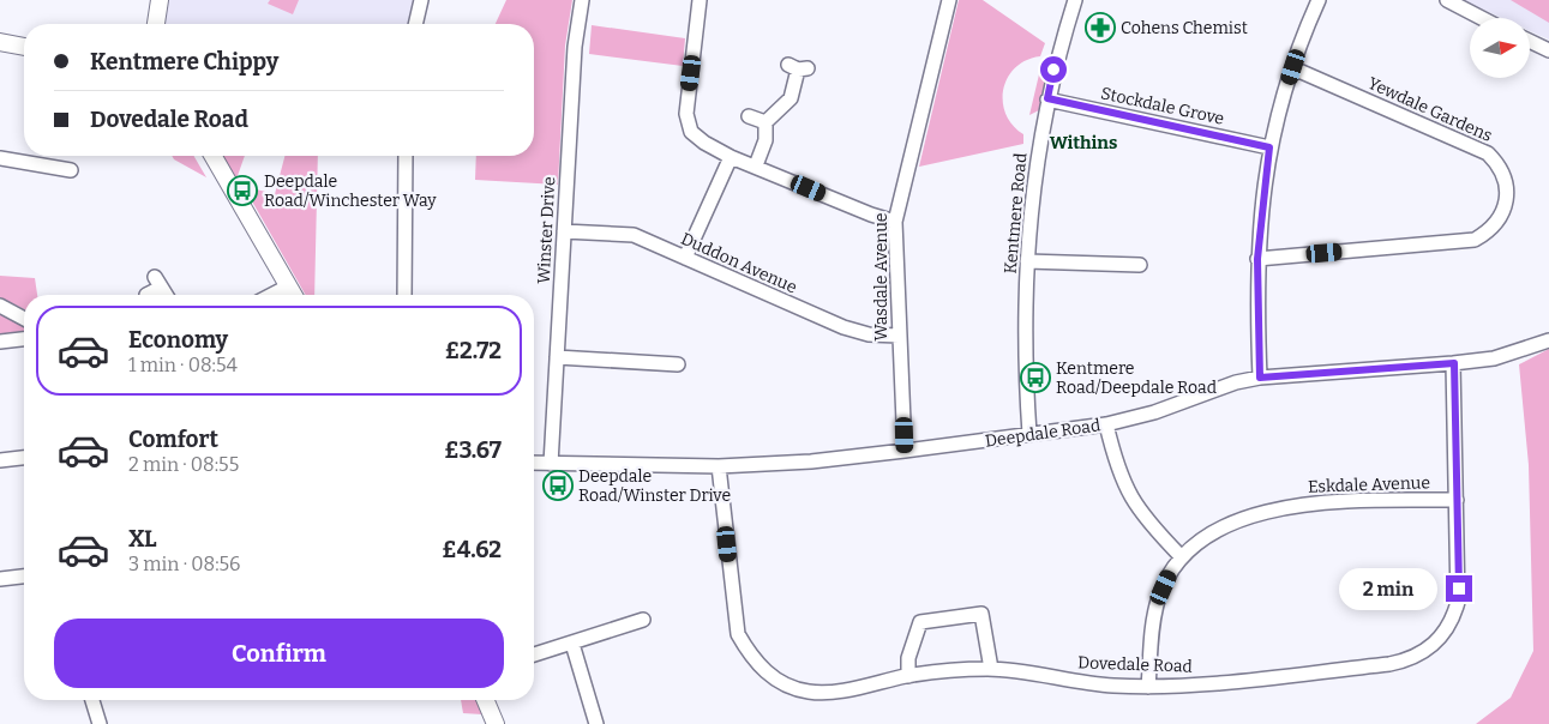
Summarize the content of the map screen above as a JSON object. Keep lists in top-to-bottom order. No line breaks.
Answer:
{"streets":{"street":["Stockdale Grove","Yewdale Gardens","Kentmere Road","Winster Drive","Duddon Avenue","Wasdale Avenue","Deepdale Road","Eskdale Avenue","Dovedale Road"]},"crossings":[["Stockdale Grove","Kentmere Road"],["Kentmere Road","Deepdale Road"],["Winster Drive","Duddon Avenue"],["Winster Drive","Deepdale Road"],["Duddon Avenue","Wasdale Avenue"],["Wasdale Avenue","Deepdale Road"],["Deepdale Road","Dovedale Road"],["Eskdale Avenue","Dovedale Road"]],"districts":["Withins"],"places":{"pharmacy":["Cohens Chemist"],"bus stop":["Deepdale Road/Winchester Way","Kentmere Road/Deepdale Road","Deepdale Road/Winster Drive"]},"north":"right","page":{"banner":["Kentmere Chippy","Dovedale Road"],"list":[{"name":"Economy","note":"1 min · 08:54","value":"£2.72"},{"name":"Comfort","note":"2 min · 08:55","value":"£3.67"},{"name":"XL","note":"3 min · 08:56","value":"£4.62"}],"bubble":"2 min","buttons":"Confirm"}}
